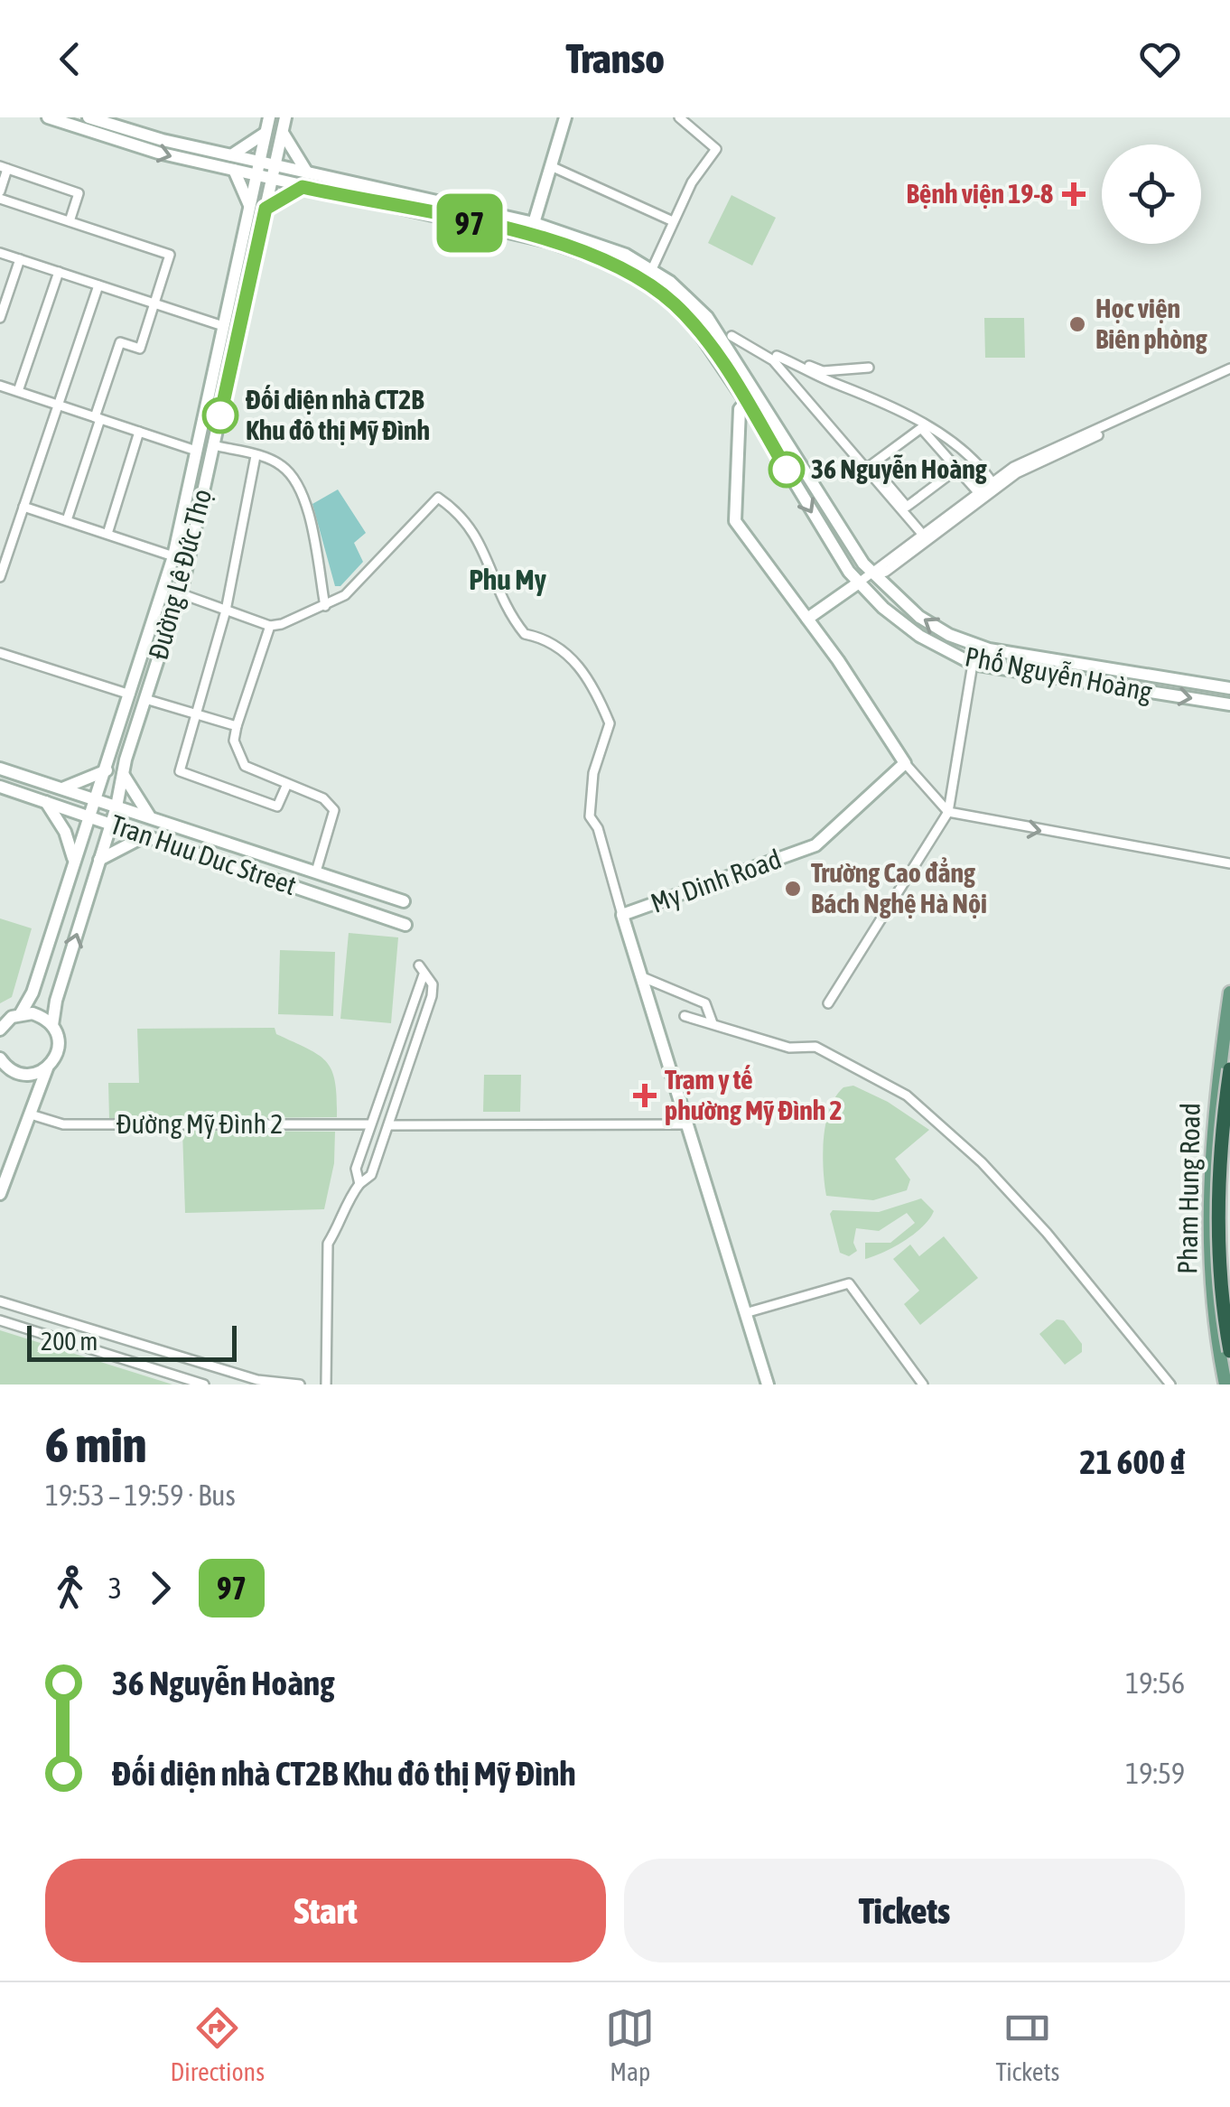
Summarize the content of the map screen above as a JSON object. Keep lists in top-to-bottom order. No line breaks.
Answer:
{"streets":{"main road":["Đường Lê Đức Thọ","Phố Nguyễn Hoàng","Tran Huu Duc Street","My Dinh Road","Pham Hung Road"],"street":["Đường Mỹ Đình 2"]},"crossings":[["Đường Lê Đức Thọ","Phố Nguyễn Hoàng"],["Đường Lê Đức Thọ","Tran Huu Duc Street"]],"districts":["Phu My"],"places":{"health":["Bệnh viện 19-8","Trạm y tế phường Mỹ Đình 2"],"other":["Học viện Biên phòng","Đối diện nhà CT2B Khu đô thị Mỹ Đình","36 Nguyễn Hoàng","Trường Cao đẳng Bách Nghệ Hà Nội"]},"lines":["bus line 97"],"scale_bar":"200 m","page":{"header":"Transo","on_map":"97","scale":"200 m","heading":["6 min","19:53 – 19:59 · Bus","21 600 ₫"],"legs":["3","97"],"list":[{"name":"36 Nguyễn Hoàng","value":"19:56"},{"name":"Đối diện nhà CT2B Khu đô thị Mỹ Đình","value":"19:59"}],"buttons":["Start","Tickets"],"tabs":["Directions","Map","Tickets"]}}
